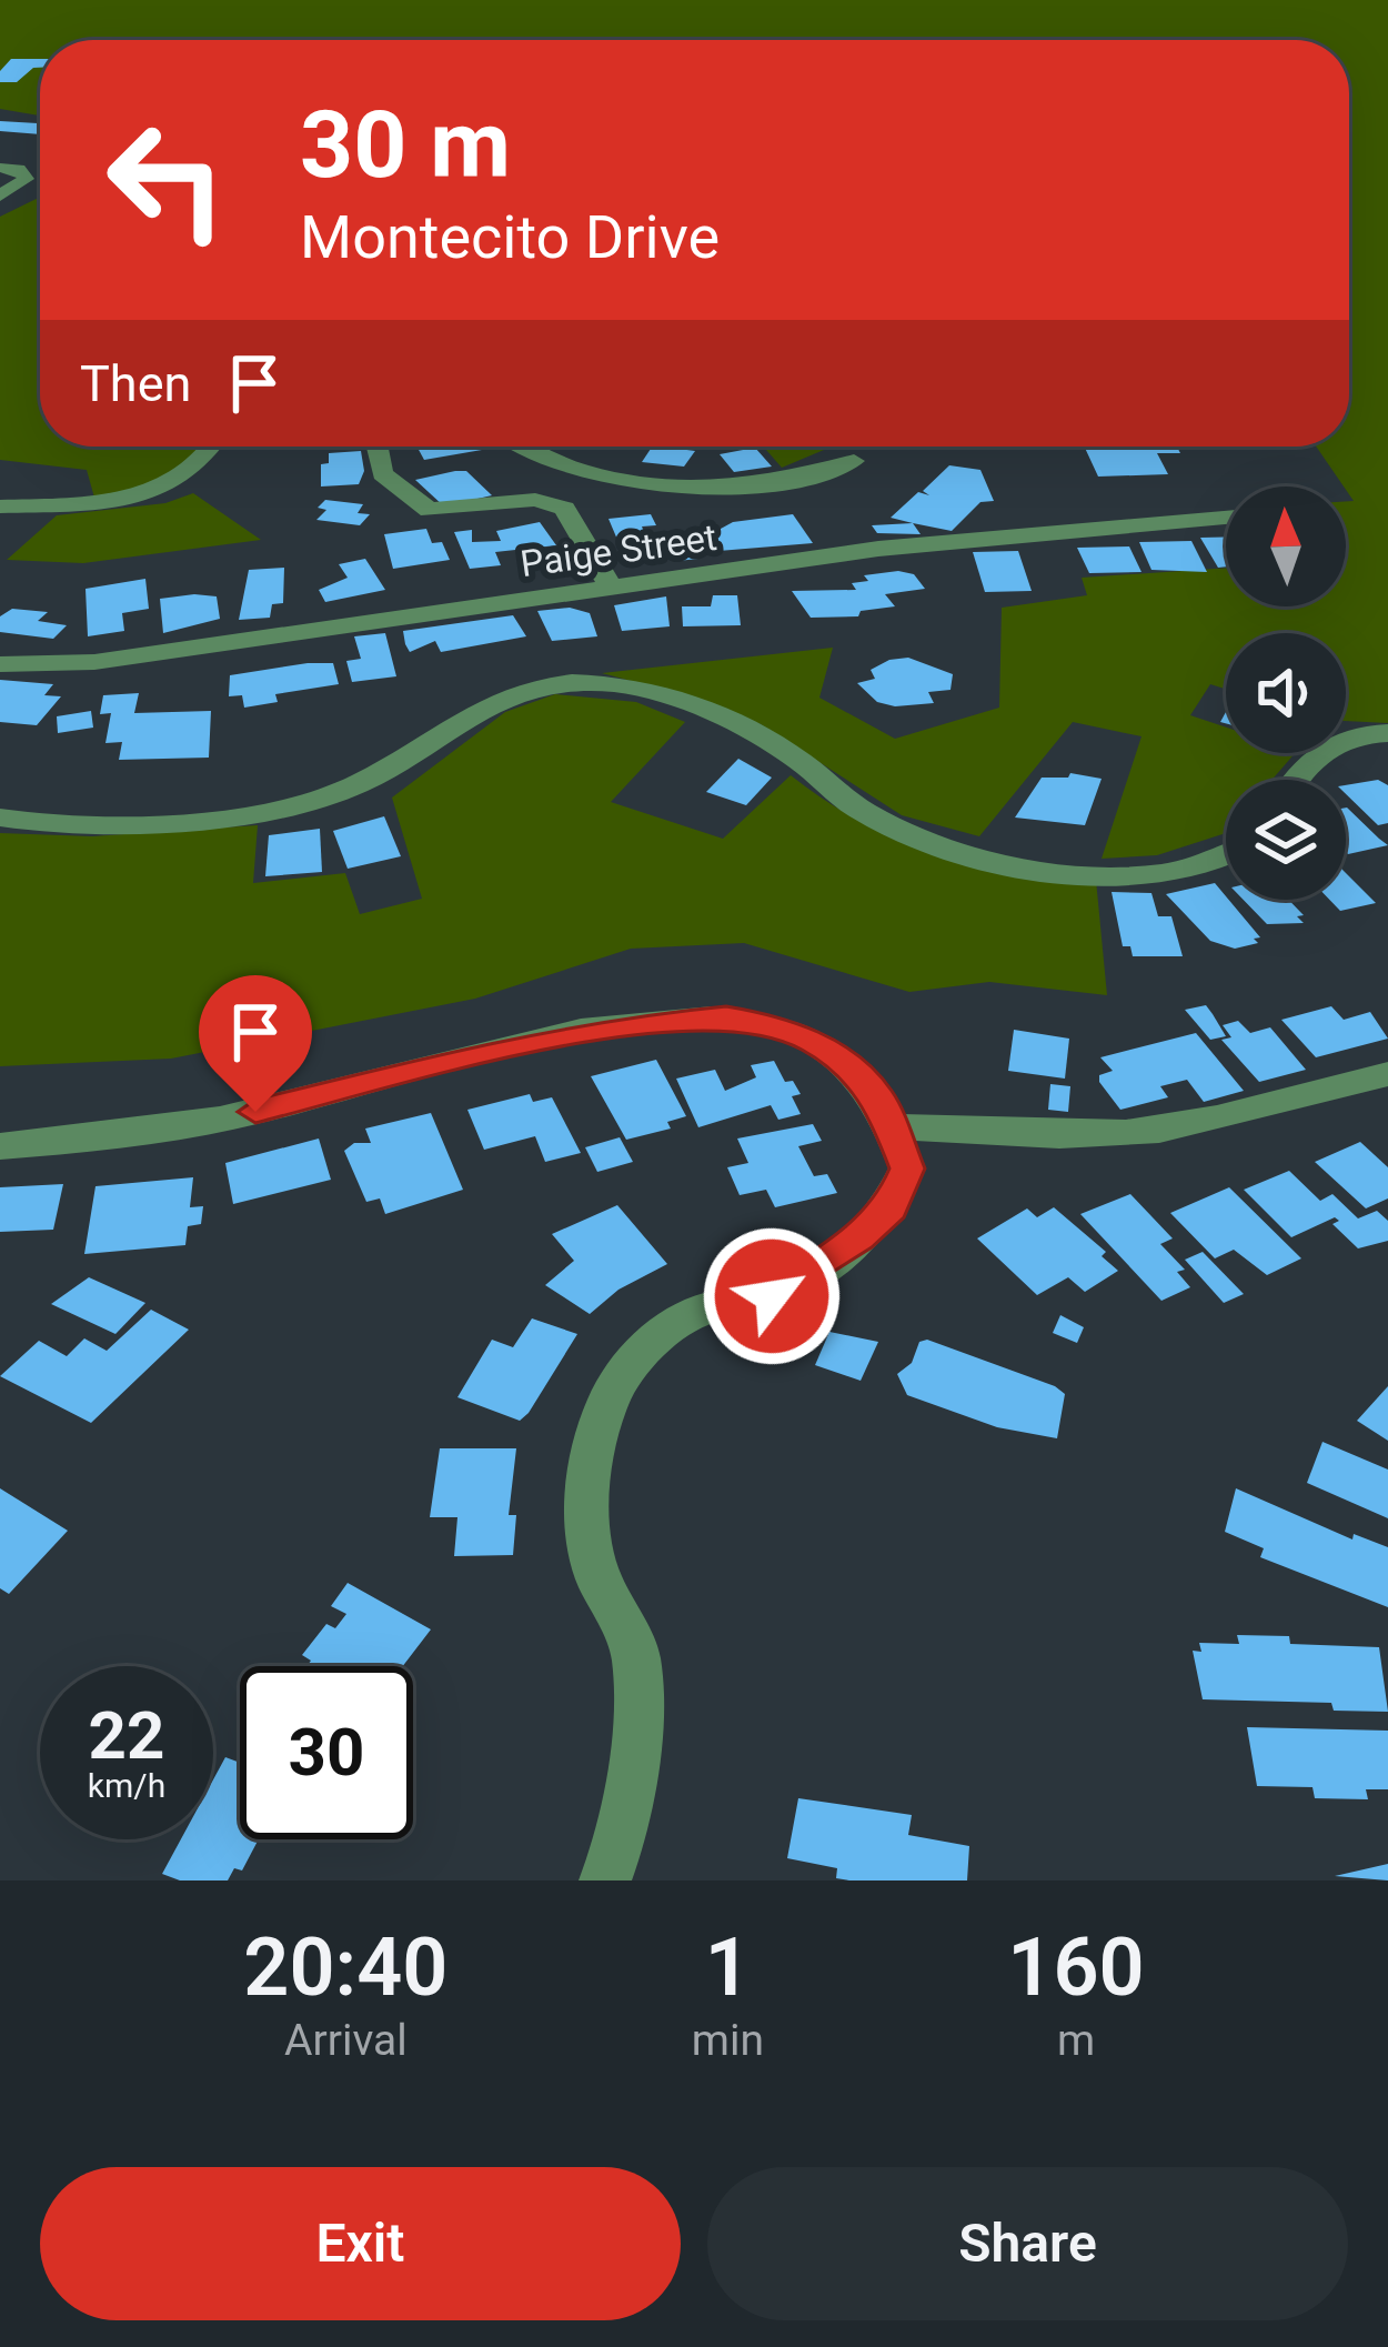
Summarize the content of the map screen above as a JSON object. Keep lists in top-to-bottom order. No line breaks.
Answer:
{"streets":{"street":["Paige Street"]},"north":"top","page":{"turn":["30 m","Montecito Drive"],"then":"Then","speed":"22 km/h","limit":"30","eta":["20:40","Arrival","1","min","160","m"],"buttons":["Exit","Share"]}}
